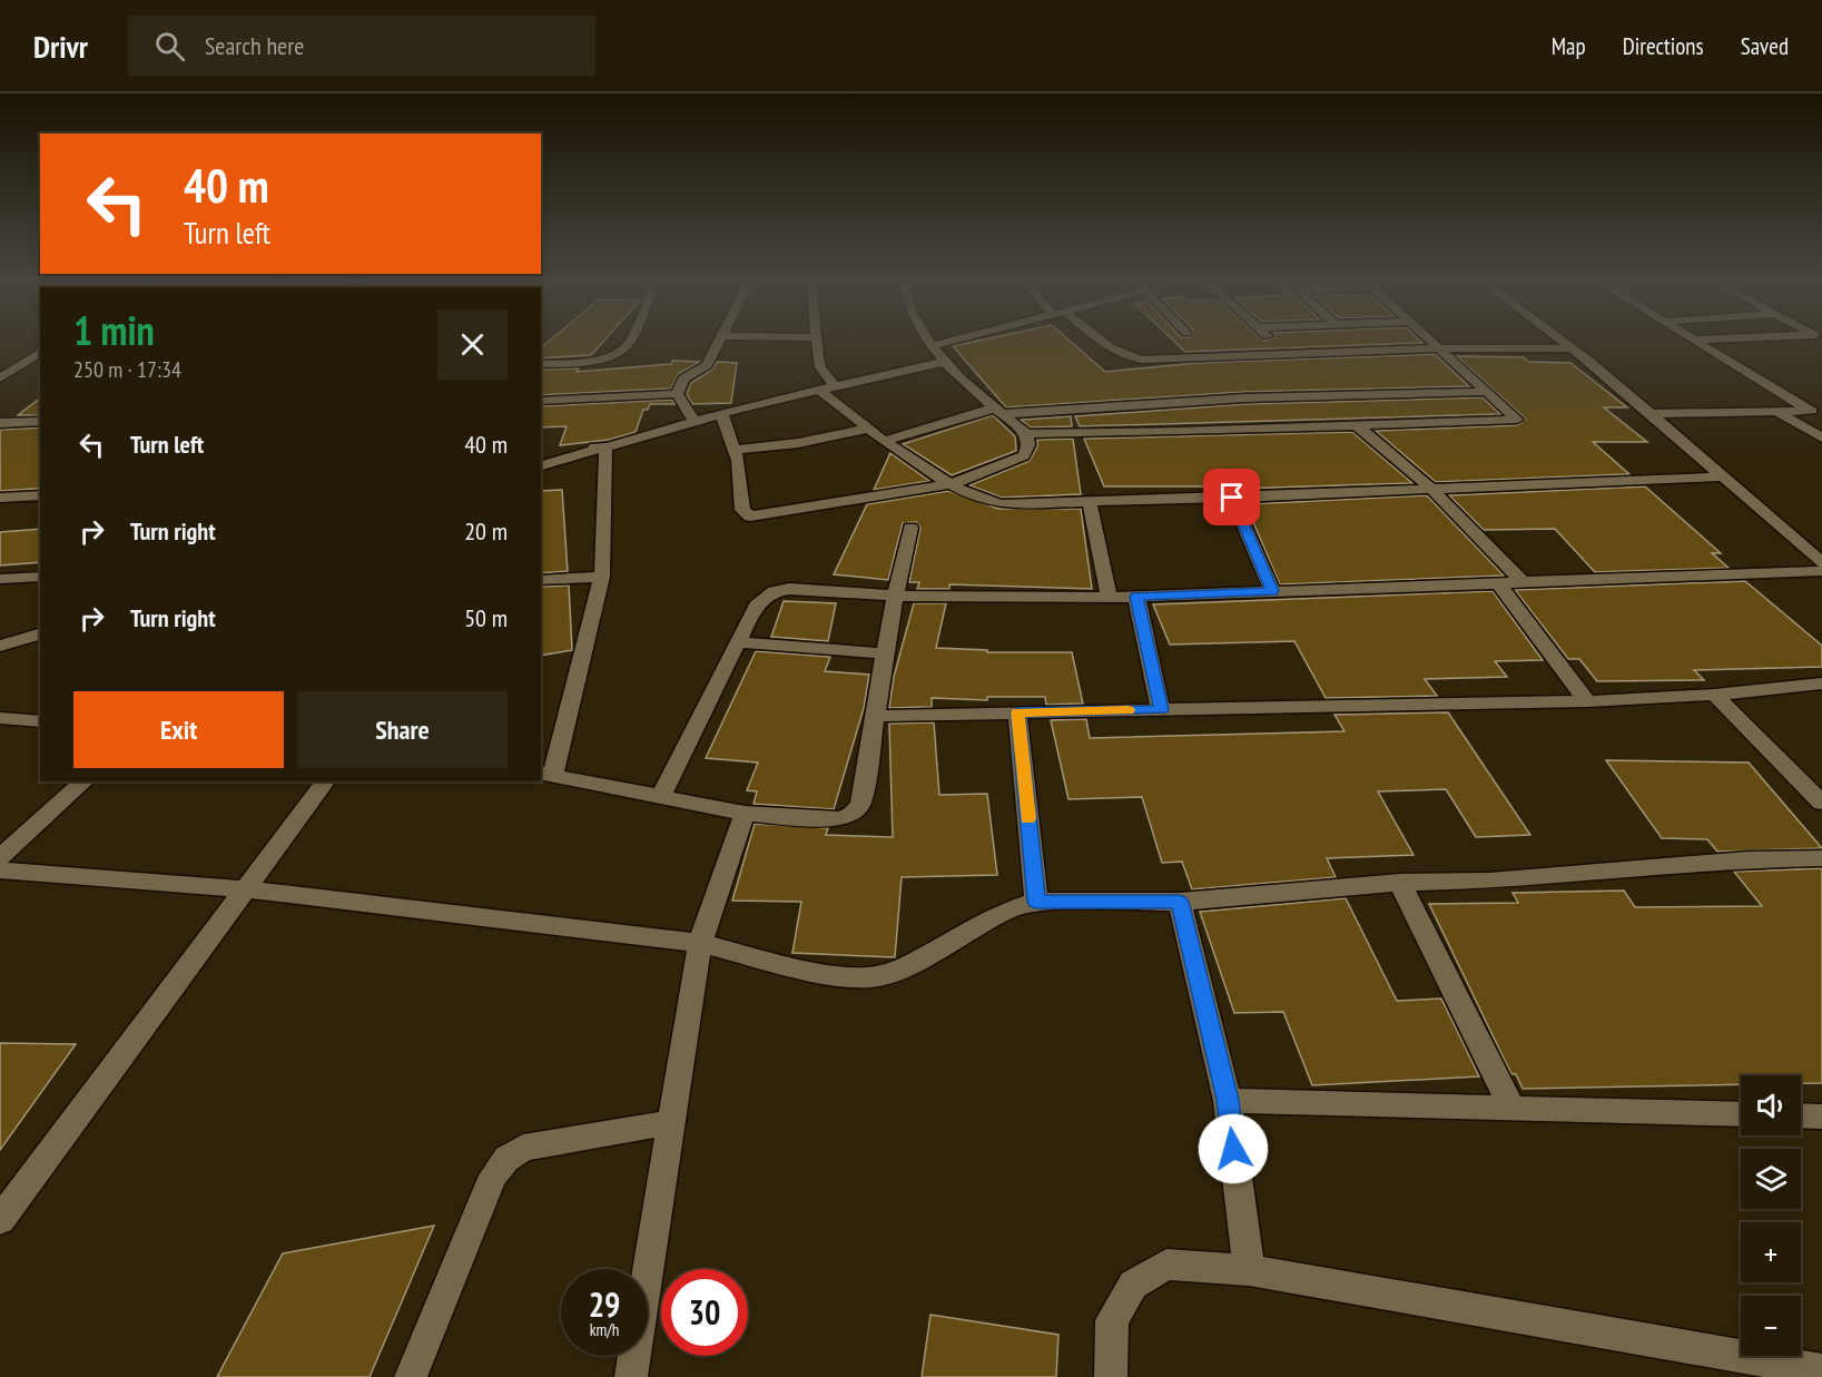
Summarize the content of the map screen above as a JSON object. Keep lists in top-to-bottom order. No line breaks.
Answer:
{"page":{"header":"Drivr","search":"Search here","nav":["Map","Directions","Saved"],"turn":["40 m","Turn left"],"heading":["1 min","250 m · 17:34"],"list":[{"name":"Turn left","value":"40 m"},{"name":"Turn right","value":"20 m"},{"name":"Turn right","value":"50 m"}],"buttons":["Exit","Share"],"map_buttons":["+","−"],"speed":"29 km/h","limit":"30"}}
